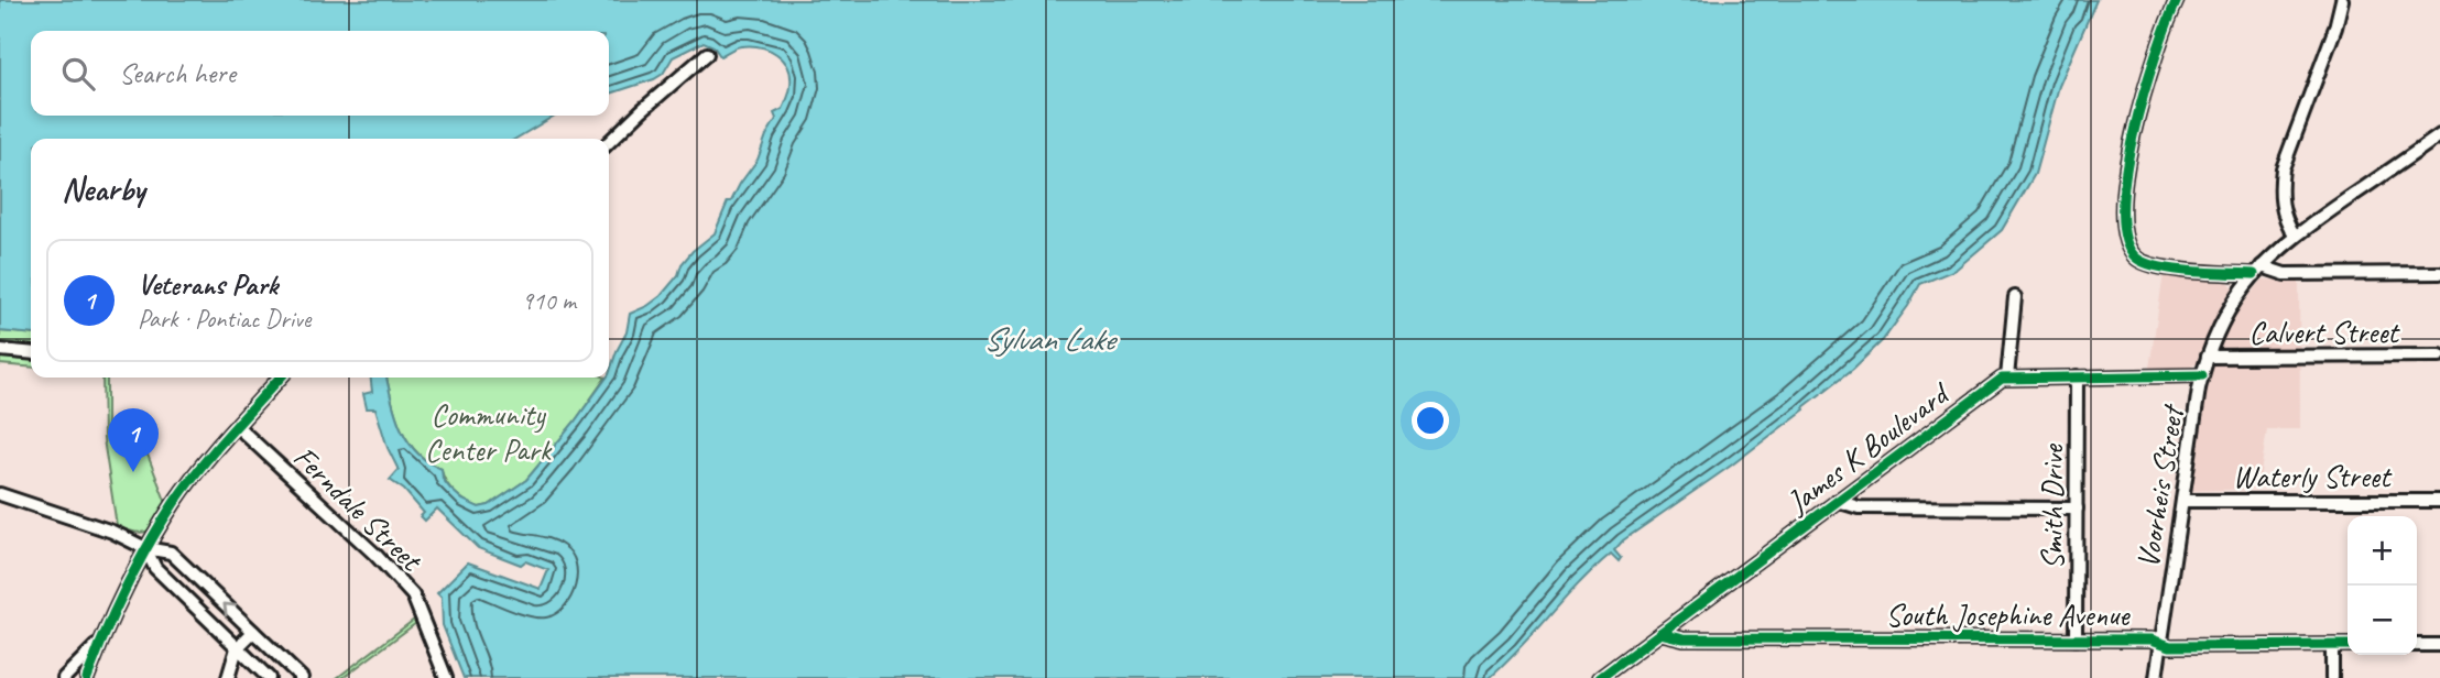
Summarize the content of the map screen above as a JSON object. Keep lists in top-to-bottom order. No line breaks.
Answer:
{"streets":{"street":["Calvert Street","James K Boulevard","Waterly Street","Voorheis Street","Ferndale Street","Smith Drive","South Josephine Avenue"]},"crossings":[["Calvert Street","Voorheis Street"],["James K Boulevard","South Josephine Avenue"],["Waterly Street","Voorheis Street"],["Voorheis Street","South Josephine Avenue"],["Smith Drive","South Josephine Avenue"]],"water":["Sylvan Lake"],"parks":["Community Center Park"],"page":{"search":"Search here","heading":"Nearby","list":[{"mark":"1","name":"Veterans Park","note":"Park · Pontiac Drive","value":"910 m"}],"pins":"1","map_buttons":["+","−"]}}
